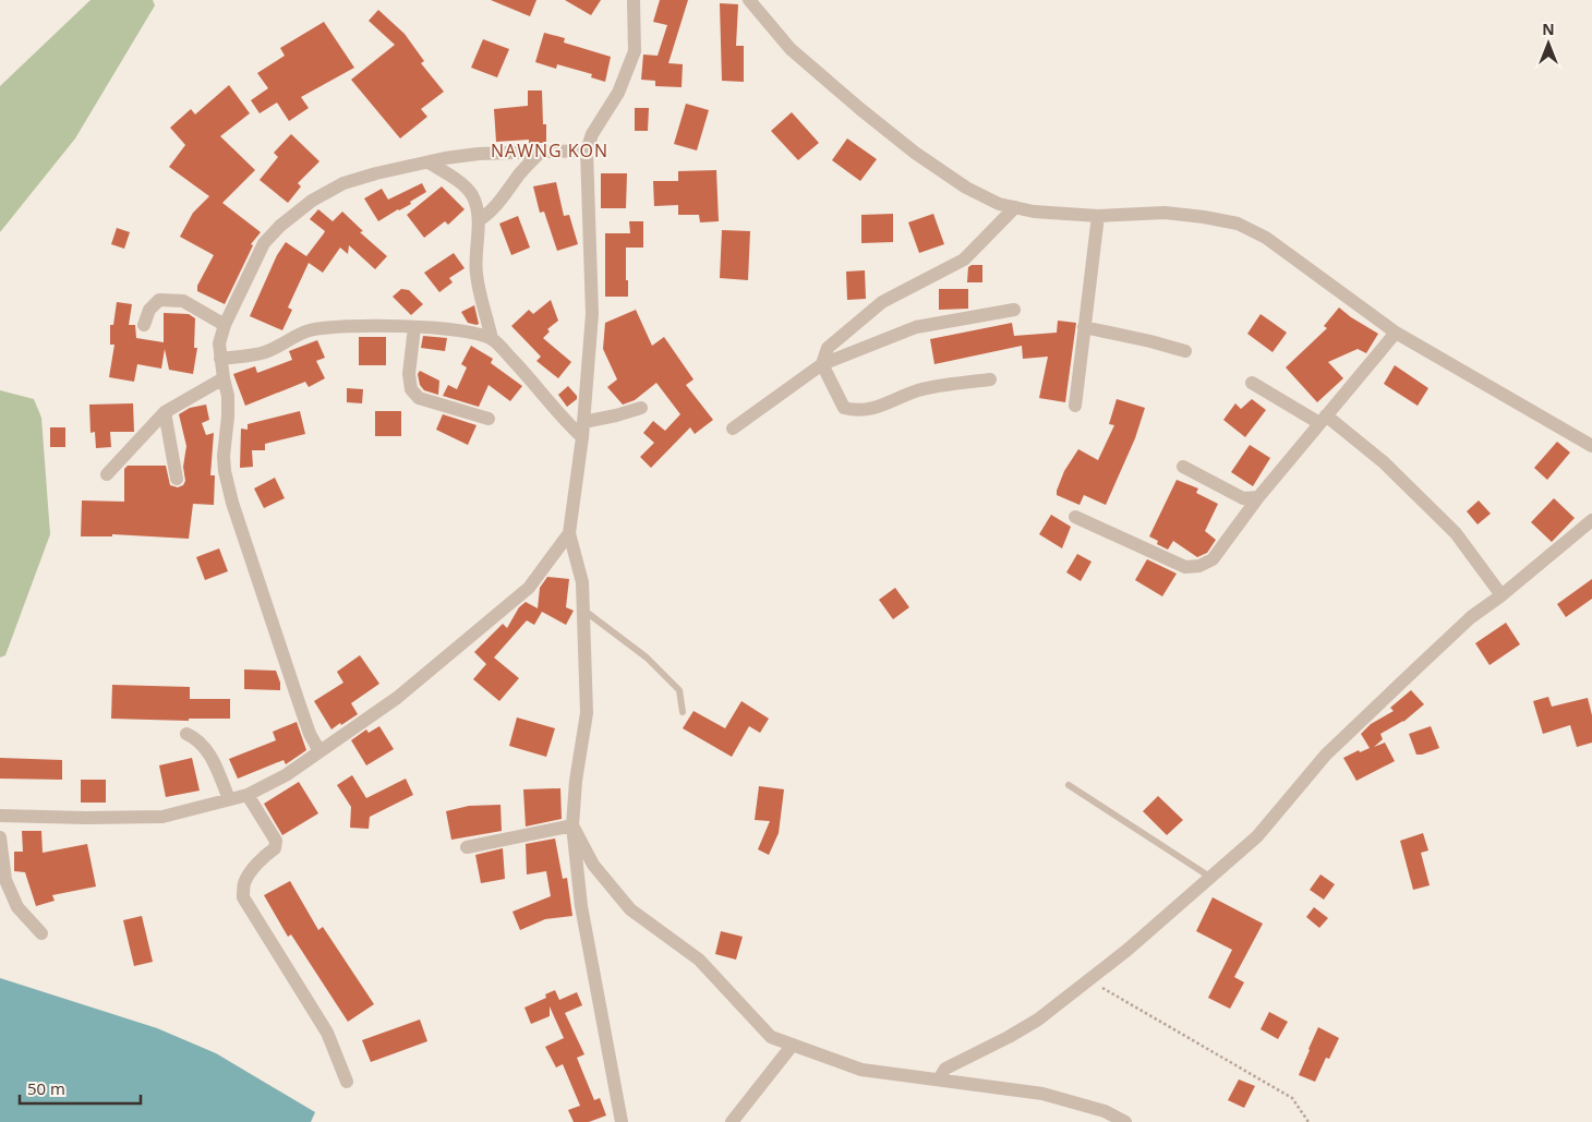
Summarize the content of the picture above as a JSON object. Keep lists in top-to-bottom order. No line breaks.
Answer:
{"districts":["NAWNG KON"],"scale_bar":"50 m","north":"top"}
